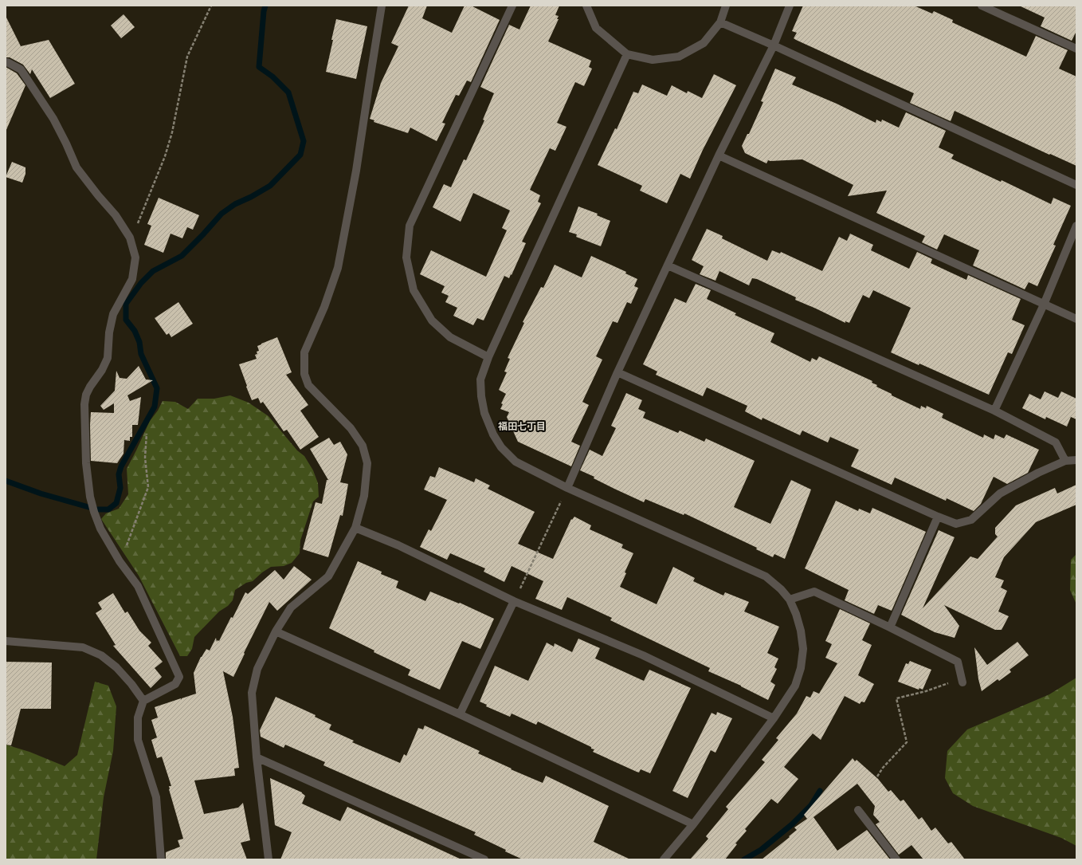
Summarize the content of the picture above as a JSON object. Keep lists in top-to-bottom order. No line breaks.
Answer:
{"districts":["福田七丁目"]}
